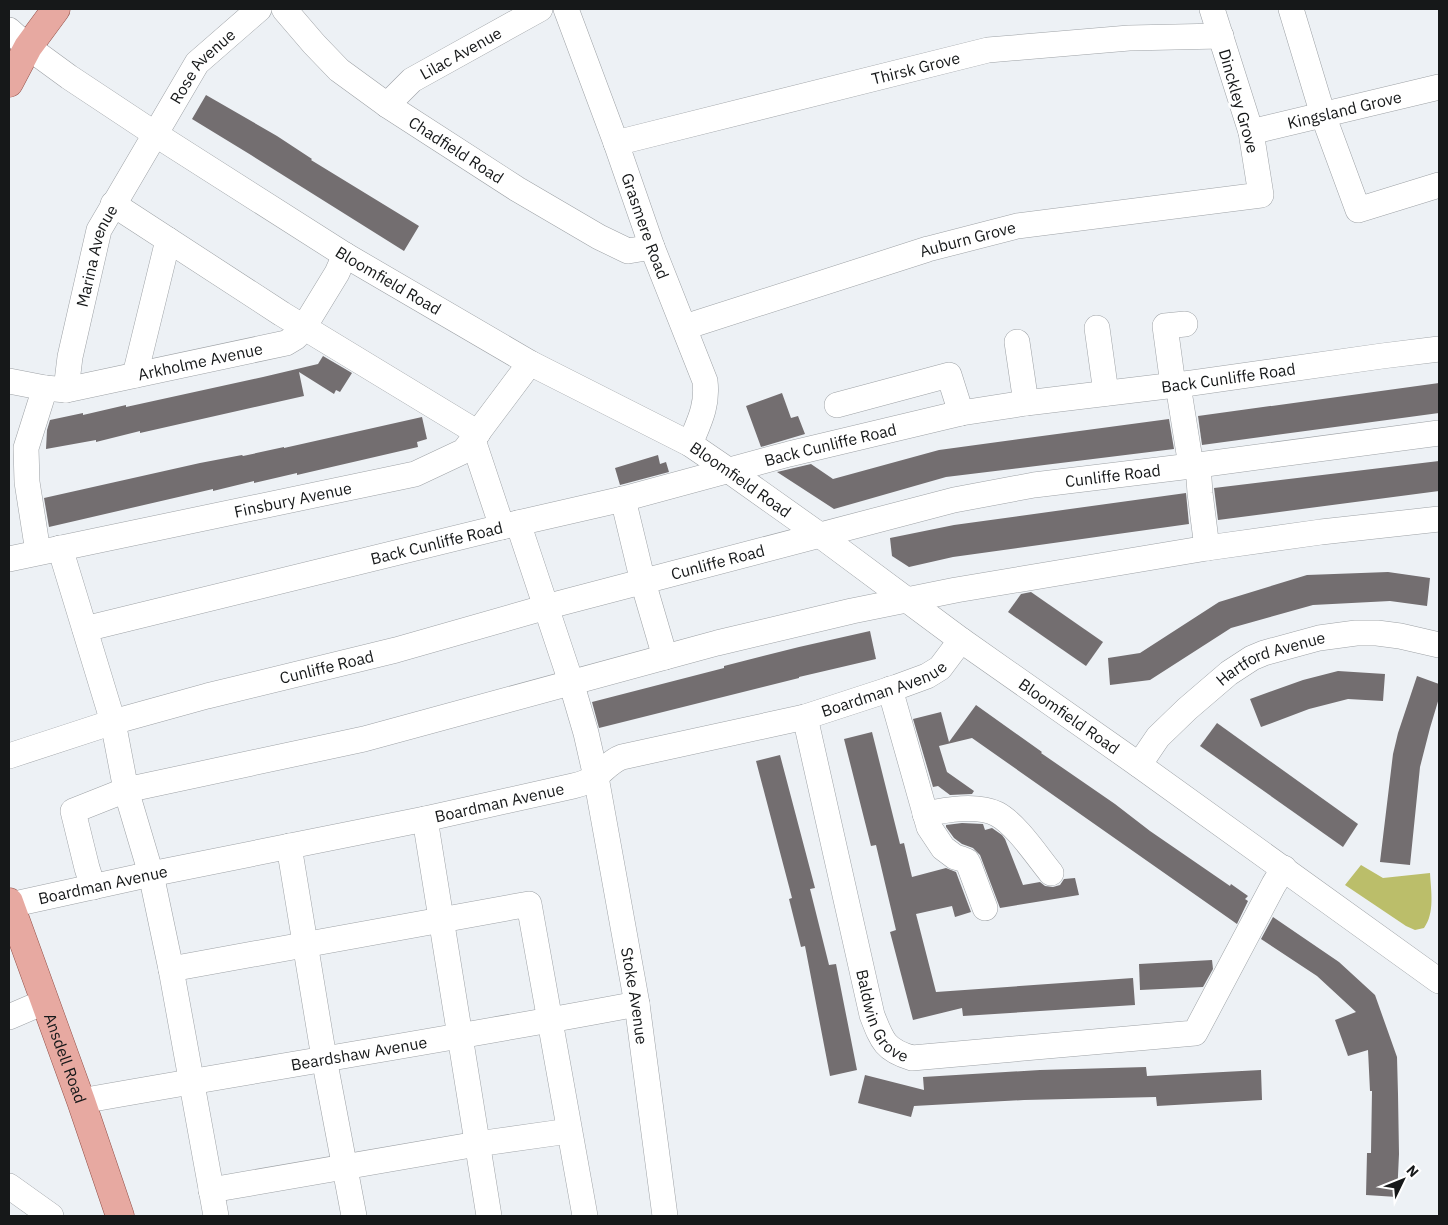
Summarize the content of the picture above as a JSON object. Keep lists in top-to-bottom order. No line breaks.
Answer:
{"streets":{"main road":["Ansdell Road"],"street":["Lilac Avenue","Thirsk Grove","Rose Avenue","Dinckley Grove","Kingsland Grove","Chadfield Road","Grasmere Road","Auburn Grove","Marina Avenue","Bloomfield Road","Arkholme Avenue","Back Cunliffe Road","Cunliffe Road","Finsbury Avenue","Hartford Avenue","Boardman Avenue","Stoke Avenue","Baldwin Grove","Beardshaw Avenue"]},"crossings":[["Lilac Avenue","Chadfield Road"],["Thirsk Grove","Dinckley Grove"],["Thirsk Grove","Grasmere Road"],["Rose Avenue","Marina Avenue"],["Rose Avenue","Bloomfield Road"],["Dinckley Grove","Kingsland Grove"],["Dinckley Grove","Auburn Grove"],["Chadfield Road","Grasmere Road"],["Grasmere Road","Auburn Grove"],["Grasmere Road","Bloomfield Road"],["Marina Avenue","Bloomfield Road"],["Marina Avenue","Arkholme Avenue"],["Marina Avenue","Back Cunliffe Road"],["Marina Avenue","Cunliffe Road"],["Marina Avenue","Finsbury Avenue"],["Marina Avenue","Boardman Avenue"],["Marina Avenue","Beardshaw Avenue"],["Bloomfield Road","Arkholme Avenue"],["Bloomfield Road","Back Cunliffe Road"],["Bloomfield Road","Cunliffe Road"],["Bloomfield Road","Finsbury Avenue"],["Bloomfield Road","Hartford Avenue"],["Bloomfield Road","Boardman Avenue"],["Bloomfield Road","Baldwin Grove"],["Back Cunliffe Road","Stoke Avenue"],["Cunliffe Road","Stoke Avenue"],["Finsbury Avenue","Stoke Avenue"],["Boardman Avenue","Stoke Avenue"],["Boardman Avenue","Baldwin Grove"],["Boardman Avenue","Ansdell Road"],["Stoke Avenue","Beardshaw Avenue"],["Beardshaw Avenue","Ansdell Road"]],"north":"top right"}
